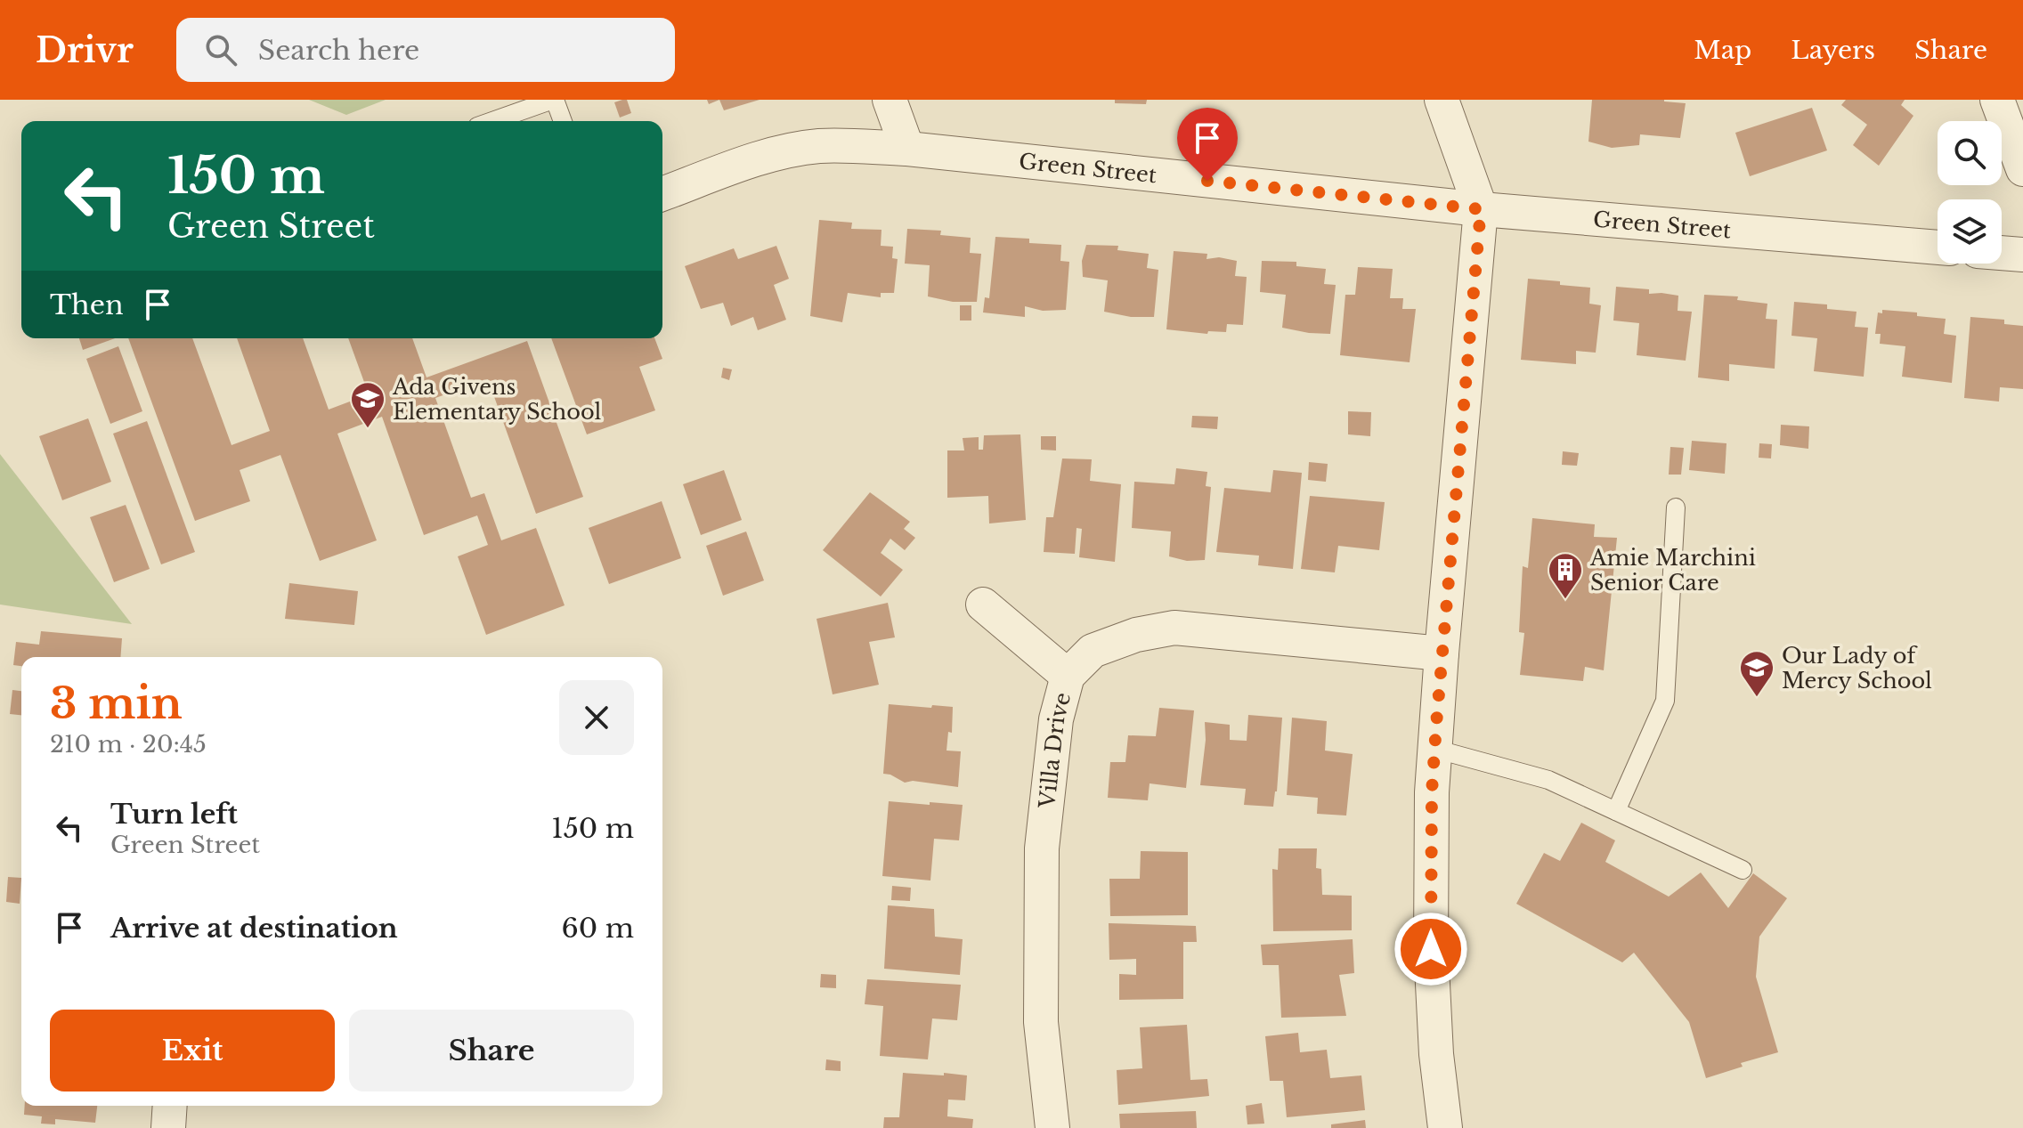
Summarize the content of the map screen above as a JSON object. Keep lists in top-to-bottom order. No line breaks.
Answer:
{"streets":{"street":["Green Street","Villa Drive"]},"places":{"school or university":["Ada Givens Elementary School","Our Lady of Mercy School"],"building":["Amie Marchini Senior Care"]},"page":{"header":"Drivr","search":"Search here","nav":["Map","Layers","Share"],"turn":["150 m","Green Street"],"then":"Then","heading":["3 min","210 m · 20:45"],"list":[{"name":"Turn left","note":"Green Street","value":"150 m"},{"name":"Arrive at destination","value":"60 m"}],"buttons":["Exit","Share"]}}
